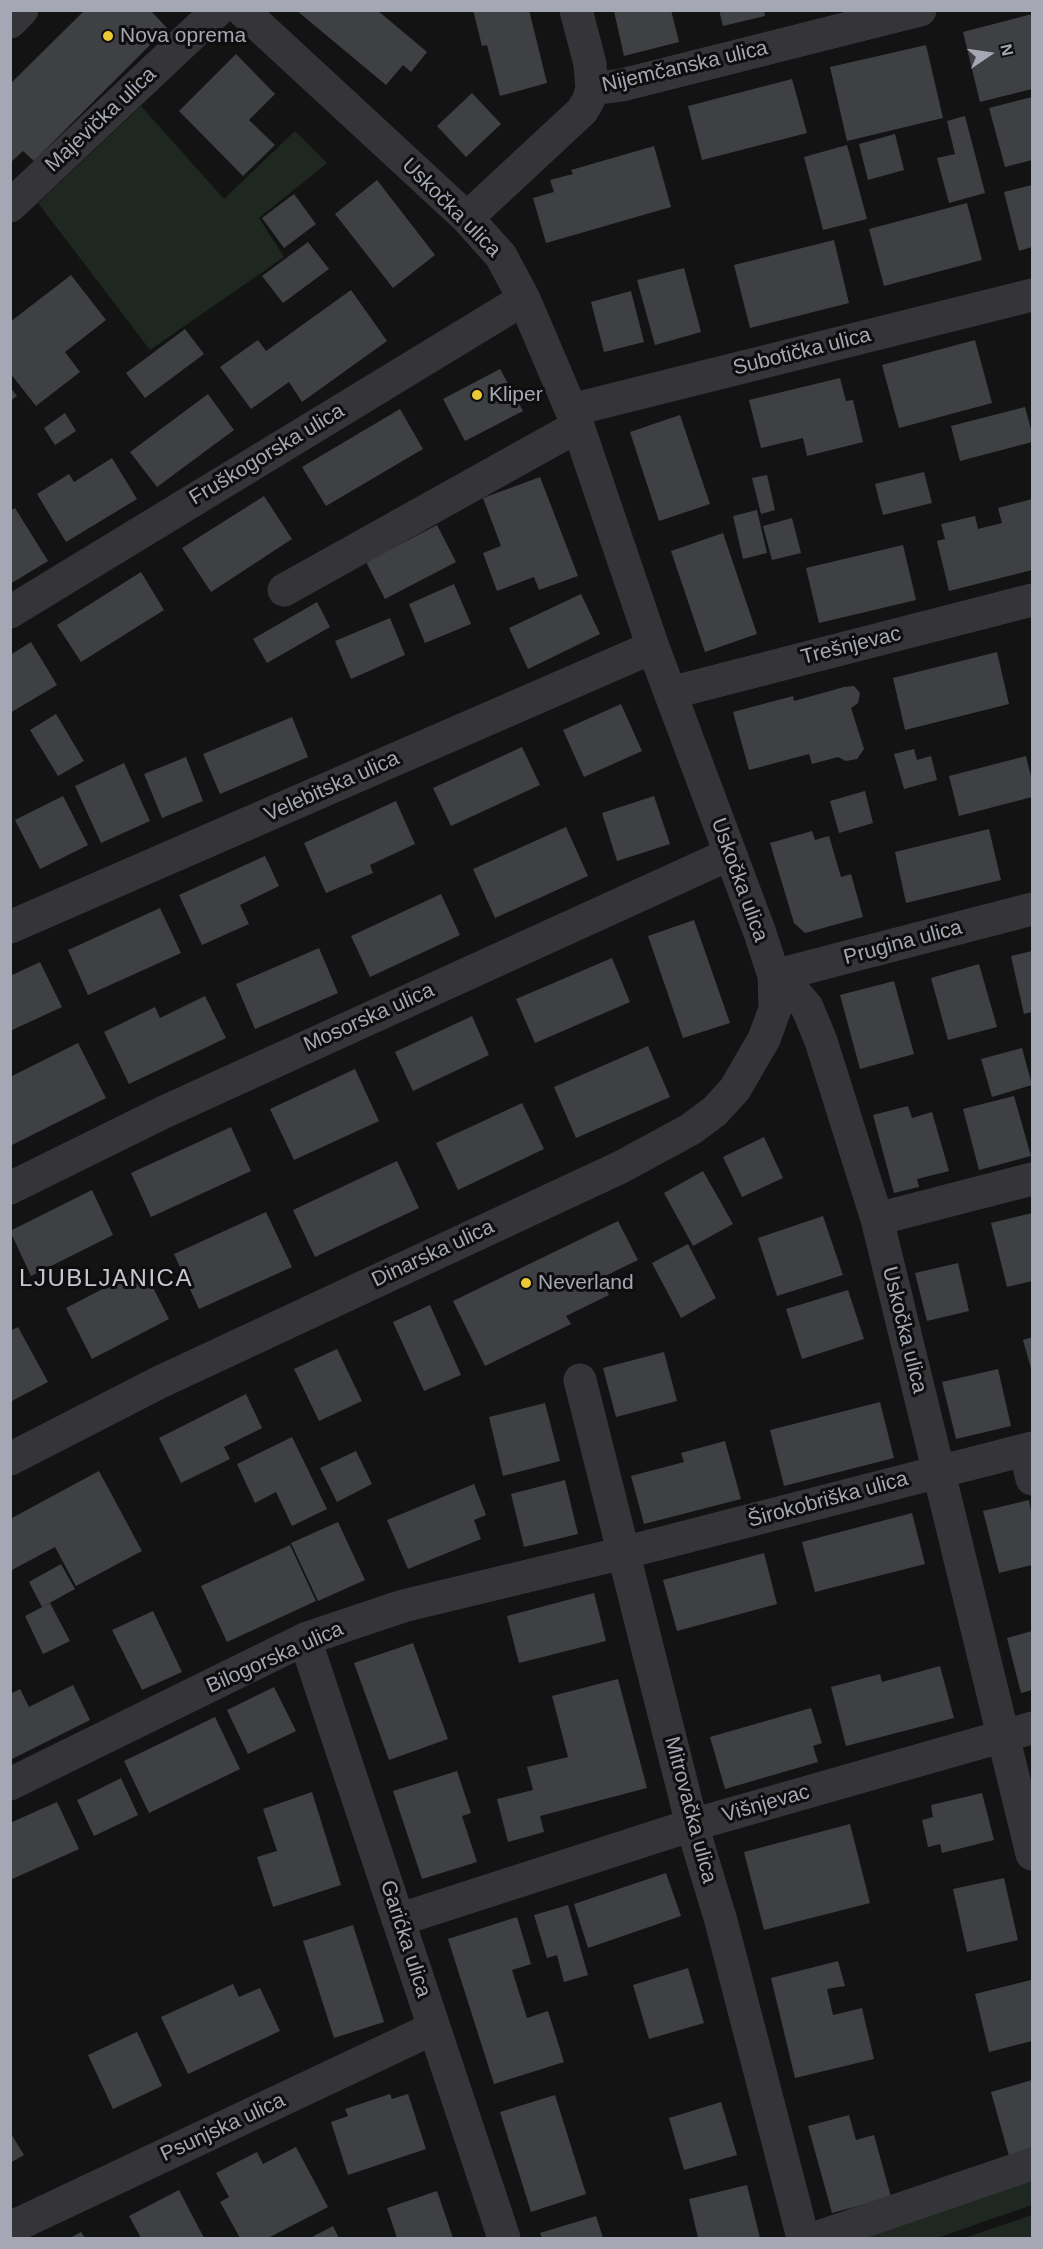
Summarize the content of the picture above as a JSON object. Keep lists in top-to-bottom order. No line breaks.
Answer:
{"streets":{"street":["Nijemčanska ulica","Majevička ulica","Uskočka ulica","Subotička ulica","Fruškogorska ulica","Trešnjevac","Velebitska ulica","Prugina ulica","Mosorska ulica","Dinarska ulica","Širokobriška ulica","Bilogorska ulica","Višnjevac","Mitrovačka ulica","Garićka ulica","Psunjska ulica"]},"crossings":[["Nijemčanska ulica","Uskočka ulica"],["Uskočka ulica","Subotička ulica"],["Uskočka ulica","Fruškogorska ulica"],["Uskočka ulica","Trešnjevac"],["Uskočka ulica","Velebitska ulica"],["Uskočka ulica","Prugina ulica"],["Uskočka ulica","Mosorska ulica"],["Uskočka ulica","Dinarska ulica"],["Uskočka ulica","Širokobriška ulica"],["Uskočka ulica","Višnjevac"],["Prugina ulica","Dinarska ulica"],["Širokobriška ulica","Bilogorska ulica"],["Širokobriška ulica","Mitrovačka ulica"],["Bilogorska ulica","Mitrovačka ulica"],["Bilogorska ulica","Garićka ulica"],["Višnjevac","Mitrovačka ulica"],["Višnjevac","Garićka ulica"],["Garićka ulica","Psunjska ulica"]],"districts":["LJUBLJANICA"],"places":["Nova oprema","Kliper","Neverland"],"north":"right"}
